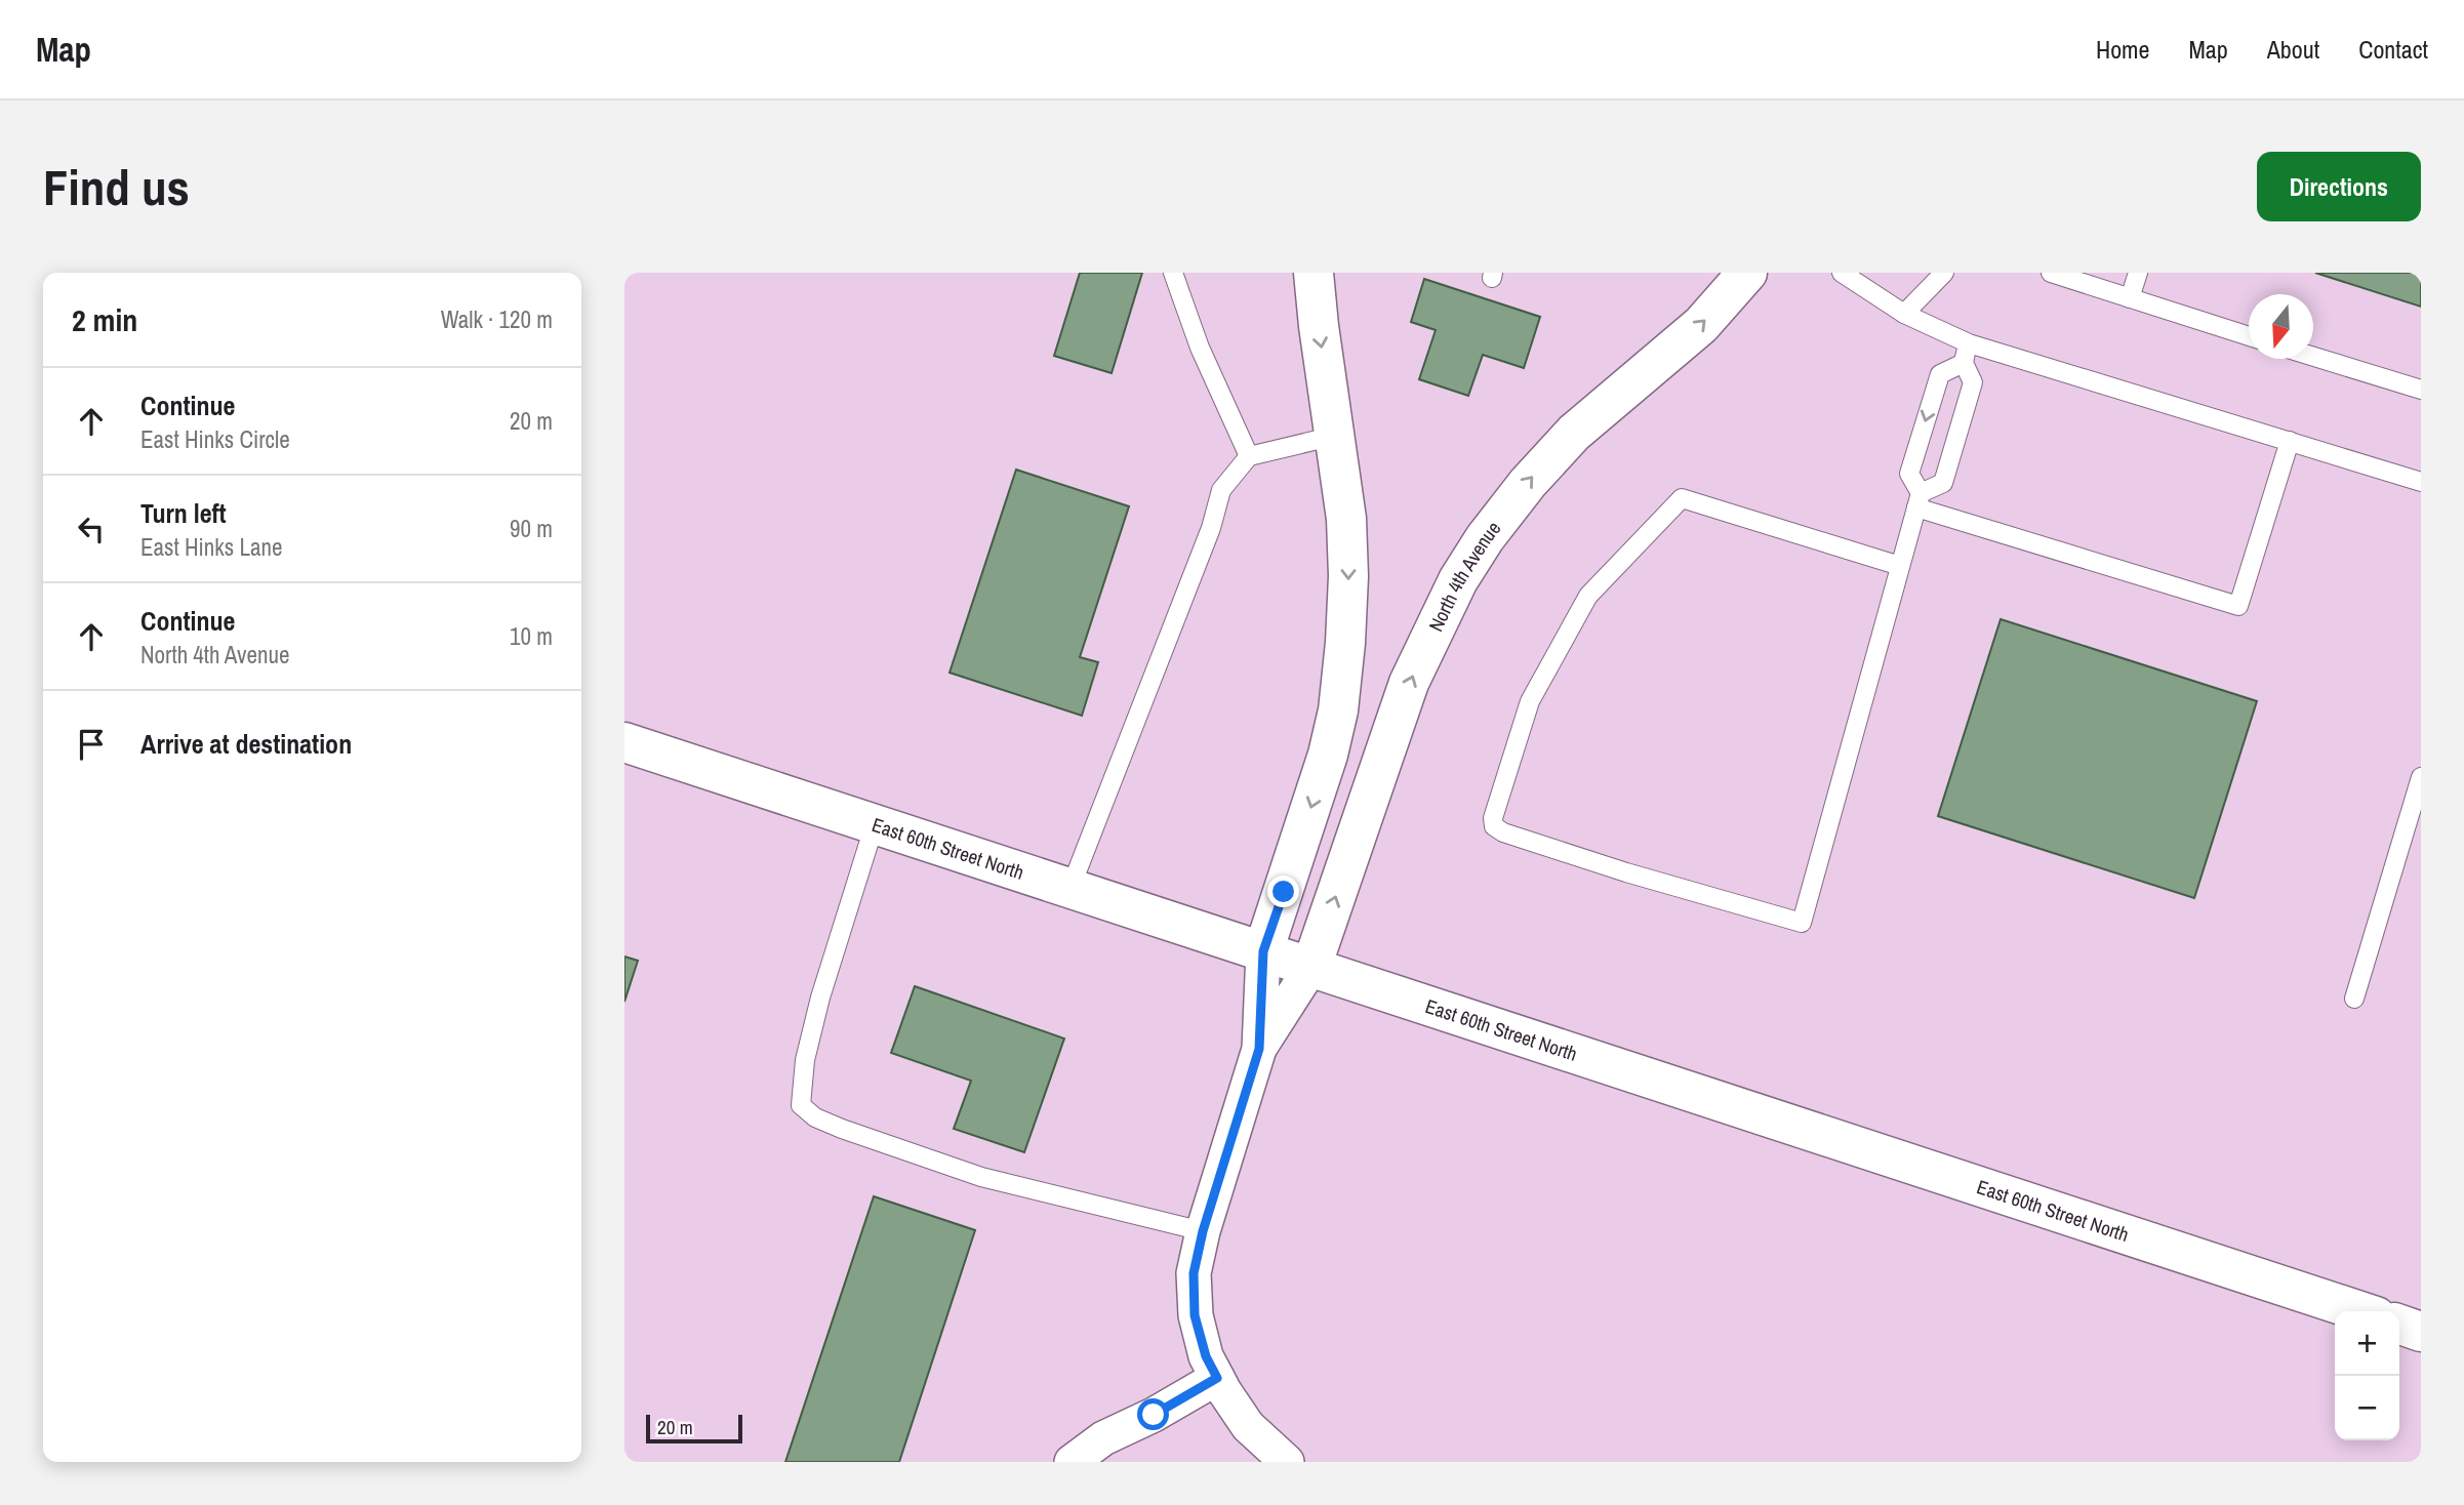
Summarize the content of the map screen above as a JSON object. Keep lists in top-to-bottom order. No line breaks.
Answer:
{"streets":{"main road":["North 4th Avenue","East 60th Street North"]},"crossings":[["North 4th Avenue","East 60th Street North"]],"one_way":["North 4th Avenue"],"scale_bar":"20 m","north":"bottom","page":{"header":"Map","nav":["Home","Map","About","Contact"],"buttons":"Directions","title":"Find us","heading":["2 min","Walk · 120 m"],"list":[["Continue","East Hinks Circle","20 m"],["Turn left","East Hinks Lane","90 m"],["Continue","North 4th Avenue","10 m"],"Arrive at destination"],"map_buttons":["+","−"],"scale":"20 m"}}
